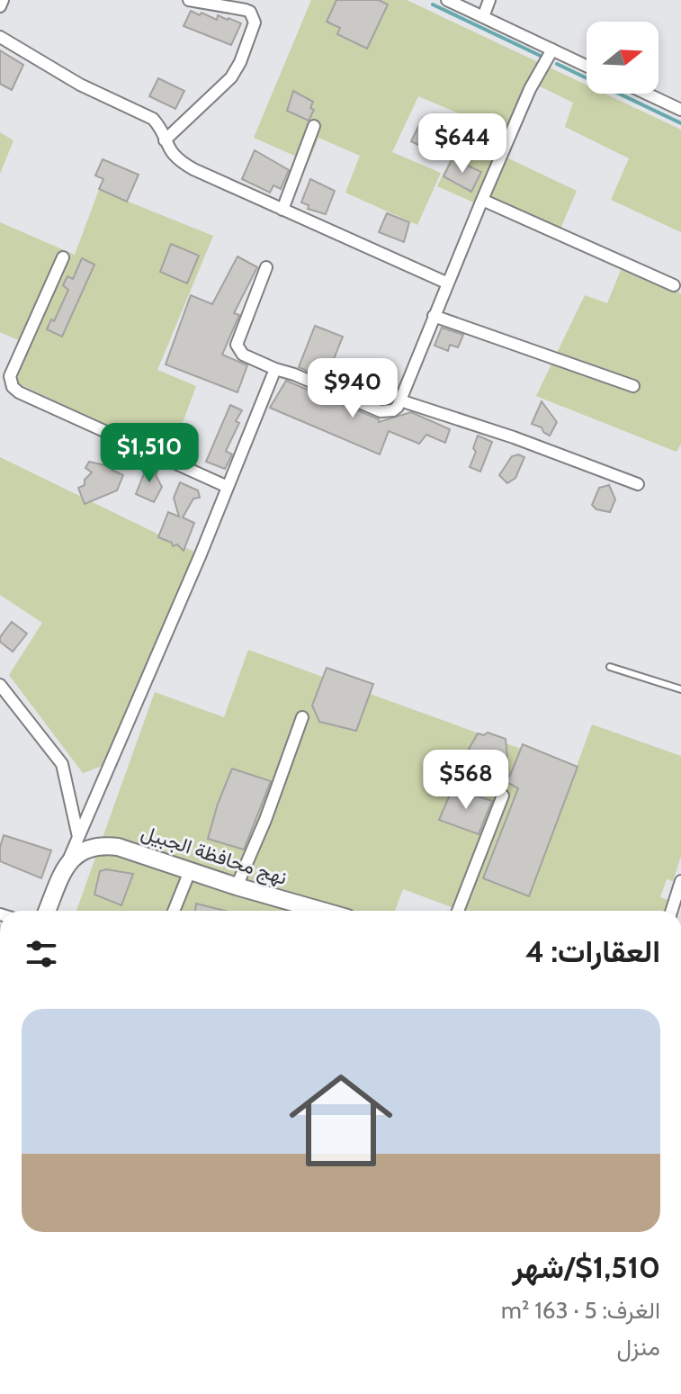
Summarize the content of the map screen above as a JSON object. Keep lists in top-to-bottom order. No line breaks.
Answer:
{"streets":{"street":["نهج محافظة الجبيل"]},"north":"right","page":{"price":["$644","$940","$1,510","$568"],"heading":"العقارات: 4","list":[{"name":"$1,510/شهر","note":"الغرف: 5 · 163 m² · منزل"}]}}
